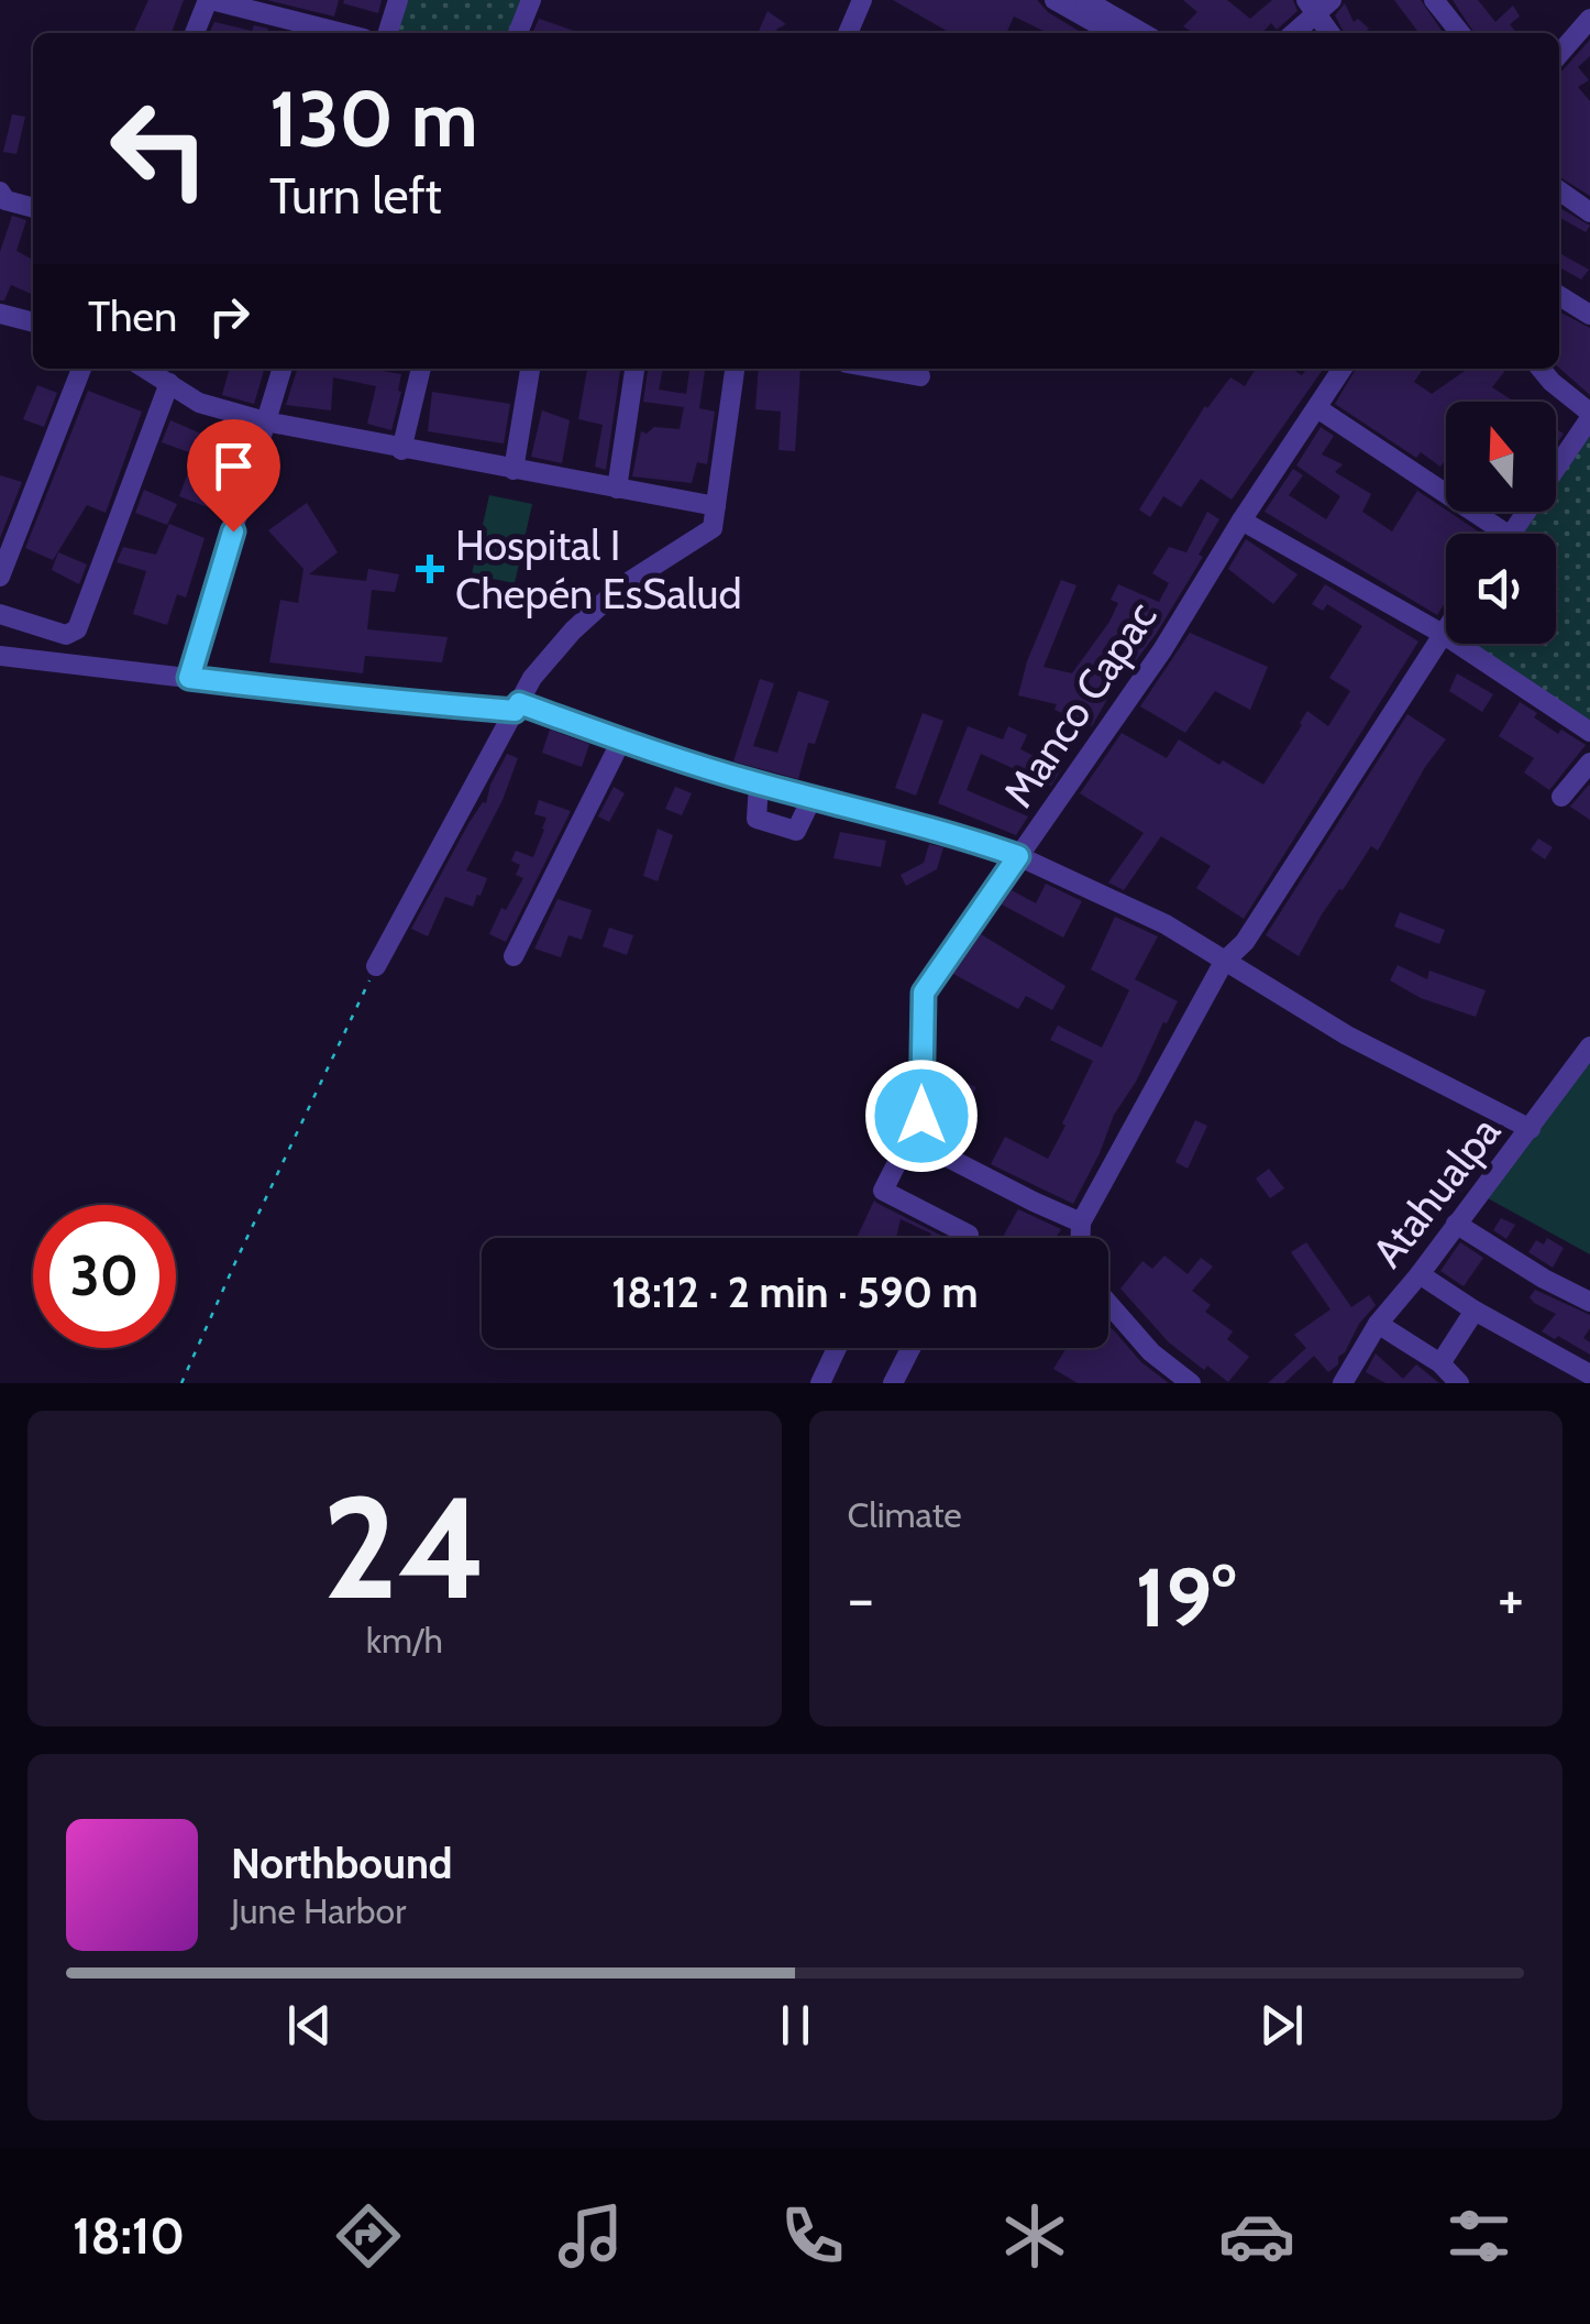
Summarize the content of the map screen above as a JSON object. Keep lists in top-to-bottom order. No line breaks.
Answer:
{"streets":{"street":["Manco Capac","Atahualpa"]},"places":{"health":["Hospital I Chepén EsSalud"]},"north":"top","page":{"turn":["130 m","Turn left"],"then":"Then","limit":"30","trip":"18:12 · 2 min · 590 m","tile":[["24","km/h"],"Climate"],"heat":["−","19°","+"],"song":["Northbound","June Harbor"],"tabs":"18:10"}}
